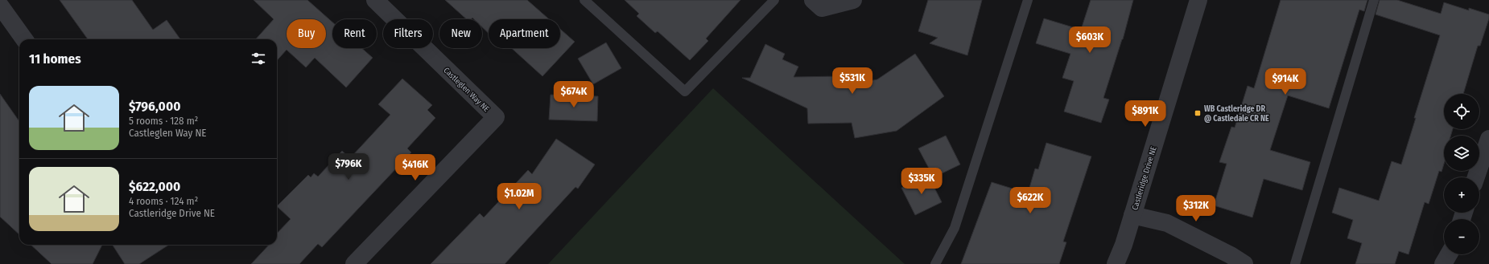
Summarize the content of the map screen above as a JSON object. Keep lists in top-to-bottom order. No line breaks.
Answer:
{"streets":{"street":["Castleglen Way NE","Castleridge Drive NE"]},"places":{"transit":["WB Castleridge DR @ Castledale CR NE"]},"page":{"chip":["Buy","Rent","Filters","New","Apartment"],"price":["$603K","$531K","$914K","$674K","$891K","$796K","$416K","$335K","$1.02M","$622K","$312K"],"heading":"11 homes","list":[{"name":"$796,000","note":"5 rooms · 128 m² · Castleglen Way NE"},{"name":"$622,000","note":"4 rooms · 124 m² · Castleridge Drive NE"}],"map_buttons":["+","−"]}}
